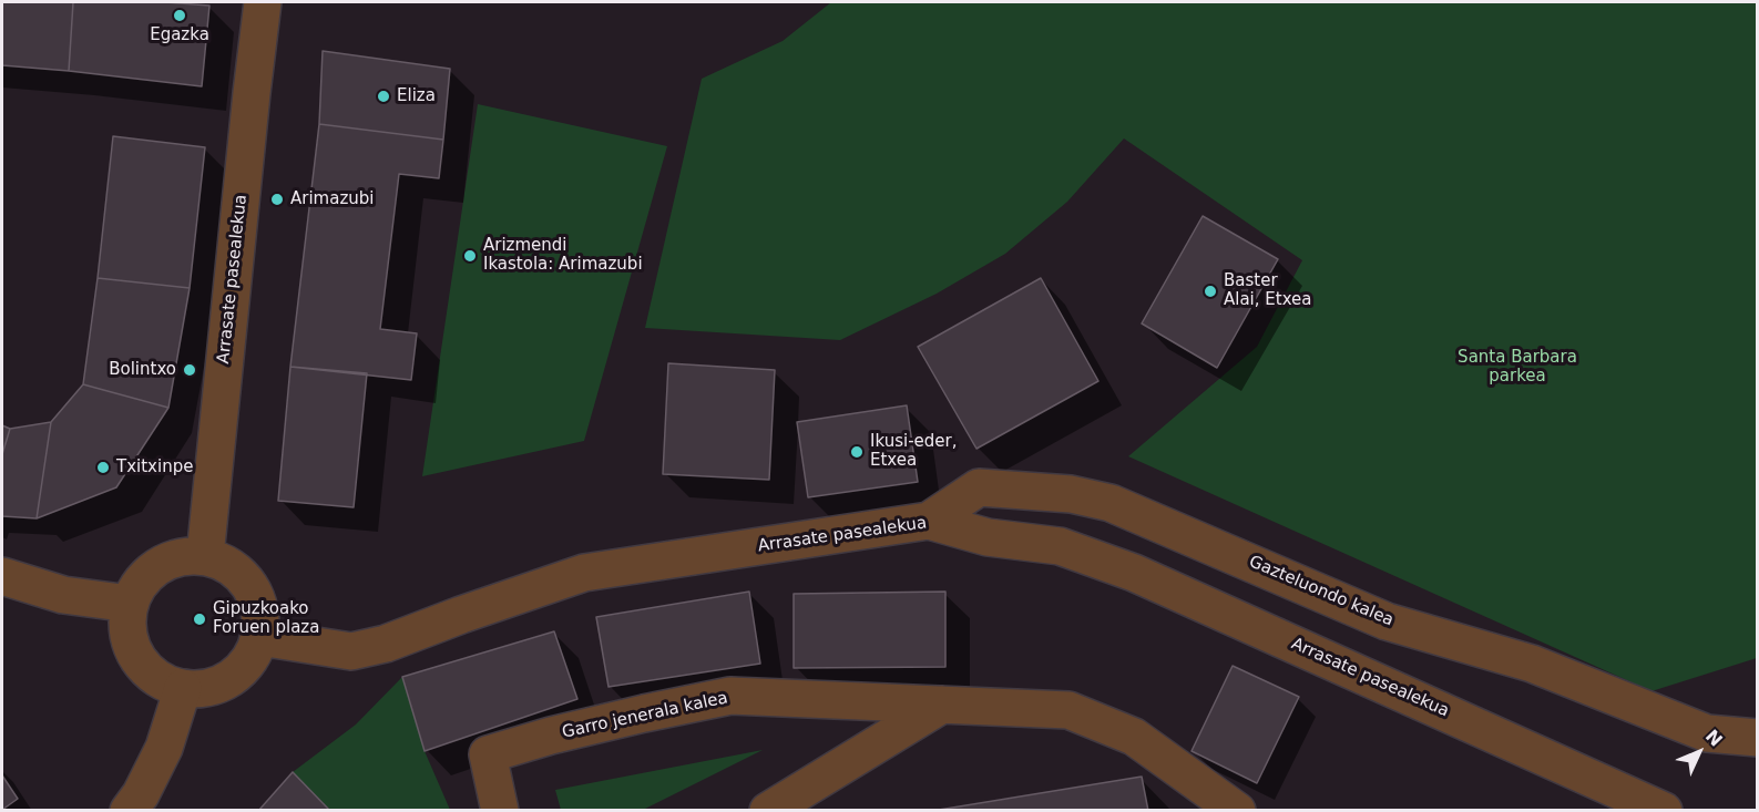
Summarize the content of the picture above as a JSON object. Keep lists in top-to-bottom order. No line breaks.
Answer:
{"streets":{"street":["Arrasate pasealekua","Gazteluondo kalea","Garro jenerala kalea"]},"crossings":[["Arrasate pasealekua","Gazteluondo kalea"]],"parks":["Santa Barbara parkea"],"places":["Egazka","Eliza","Arimazubi","Arizmendi Ikastola: Arimazubi","Baster Alai, Etxea","Bolintxo","Ikusi-eder, Etxea","Txitxinpe","Gipuzkoako Foruen plaza"],"north":"top right"}
